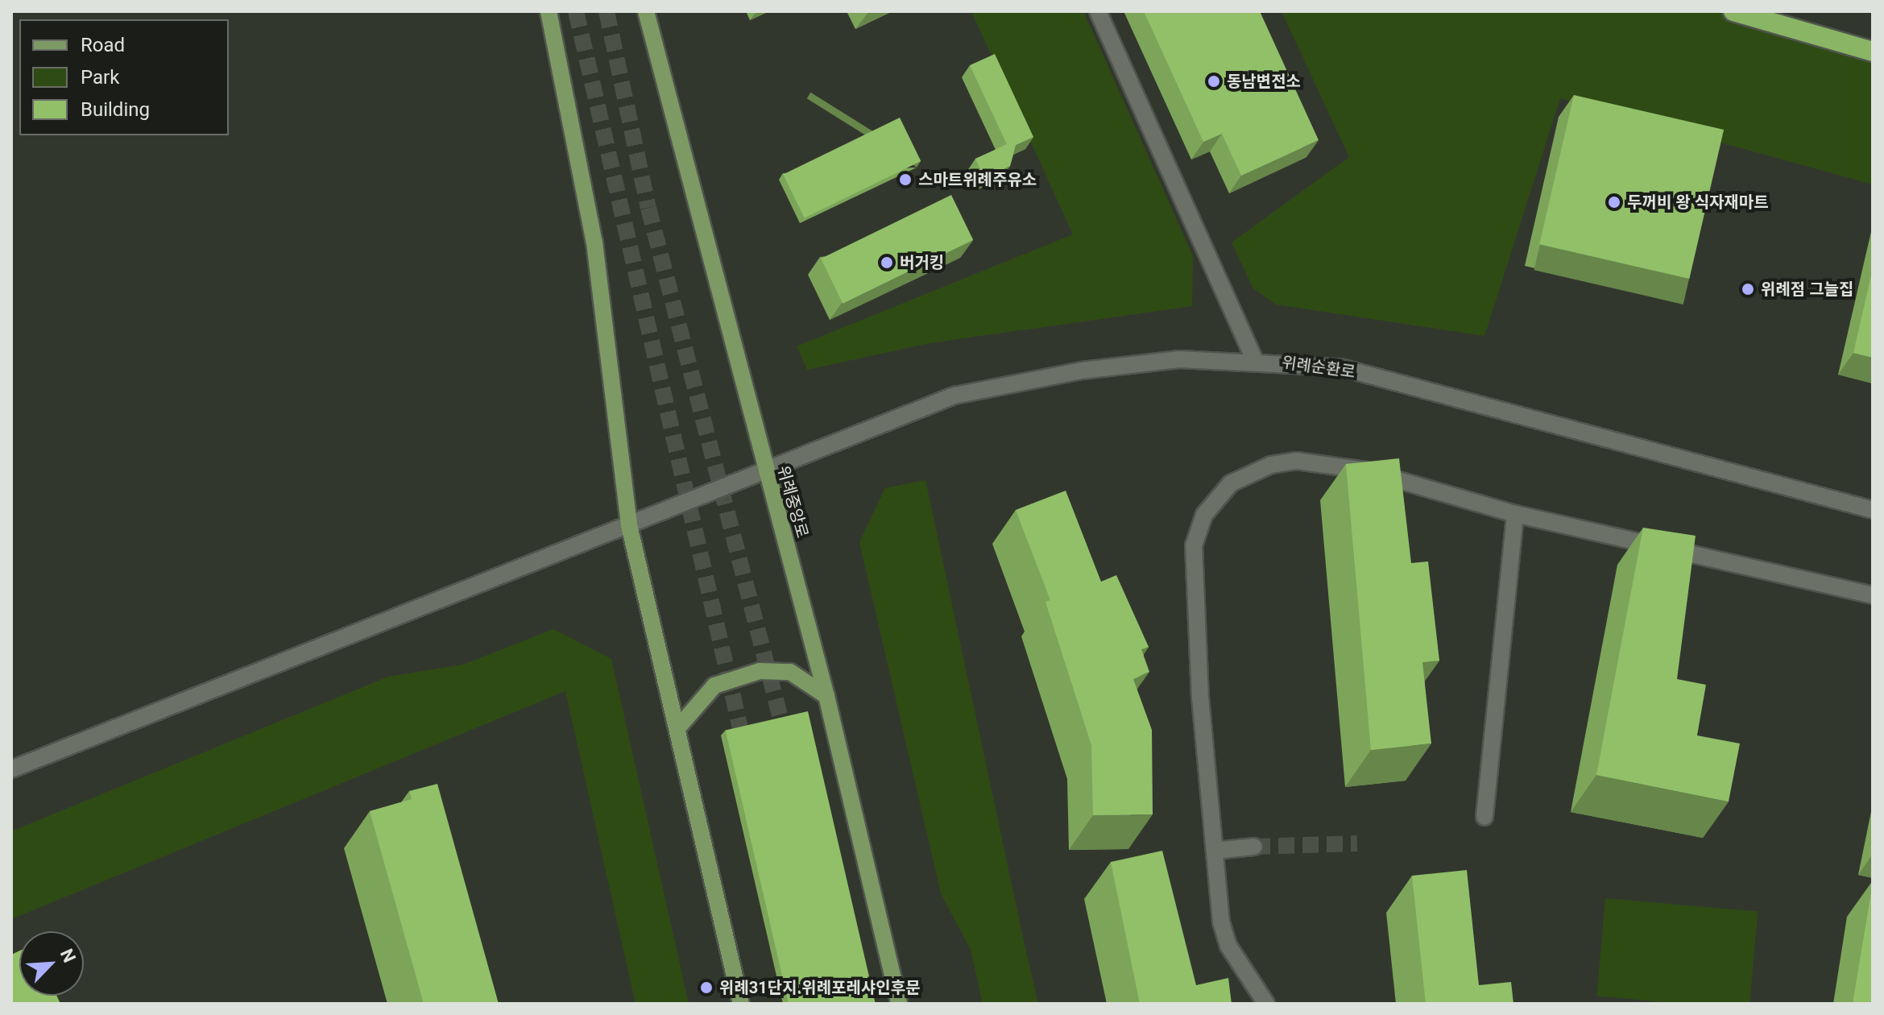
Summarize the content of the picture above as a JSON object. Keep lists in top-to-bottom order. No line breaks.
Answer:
{"streets":{"main road":["위례중앙로"],"street":["위례순환로"]},"crossings":[["위례순환로","위례중앙로"]],"places":["동남변전소","스마트위례주유소","두꺼비 왕 식자재마트","버거킹","위례점 그늘집","위례31단지.위례포레샤인후문"],"legend":["Road","Park","Building"],"north":"top right"}
